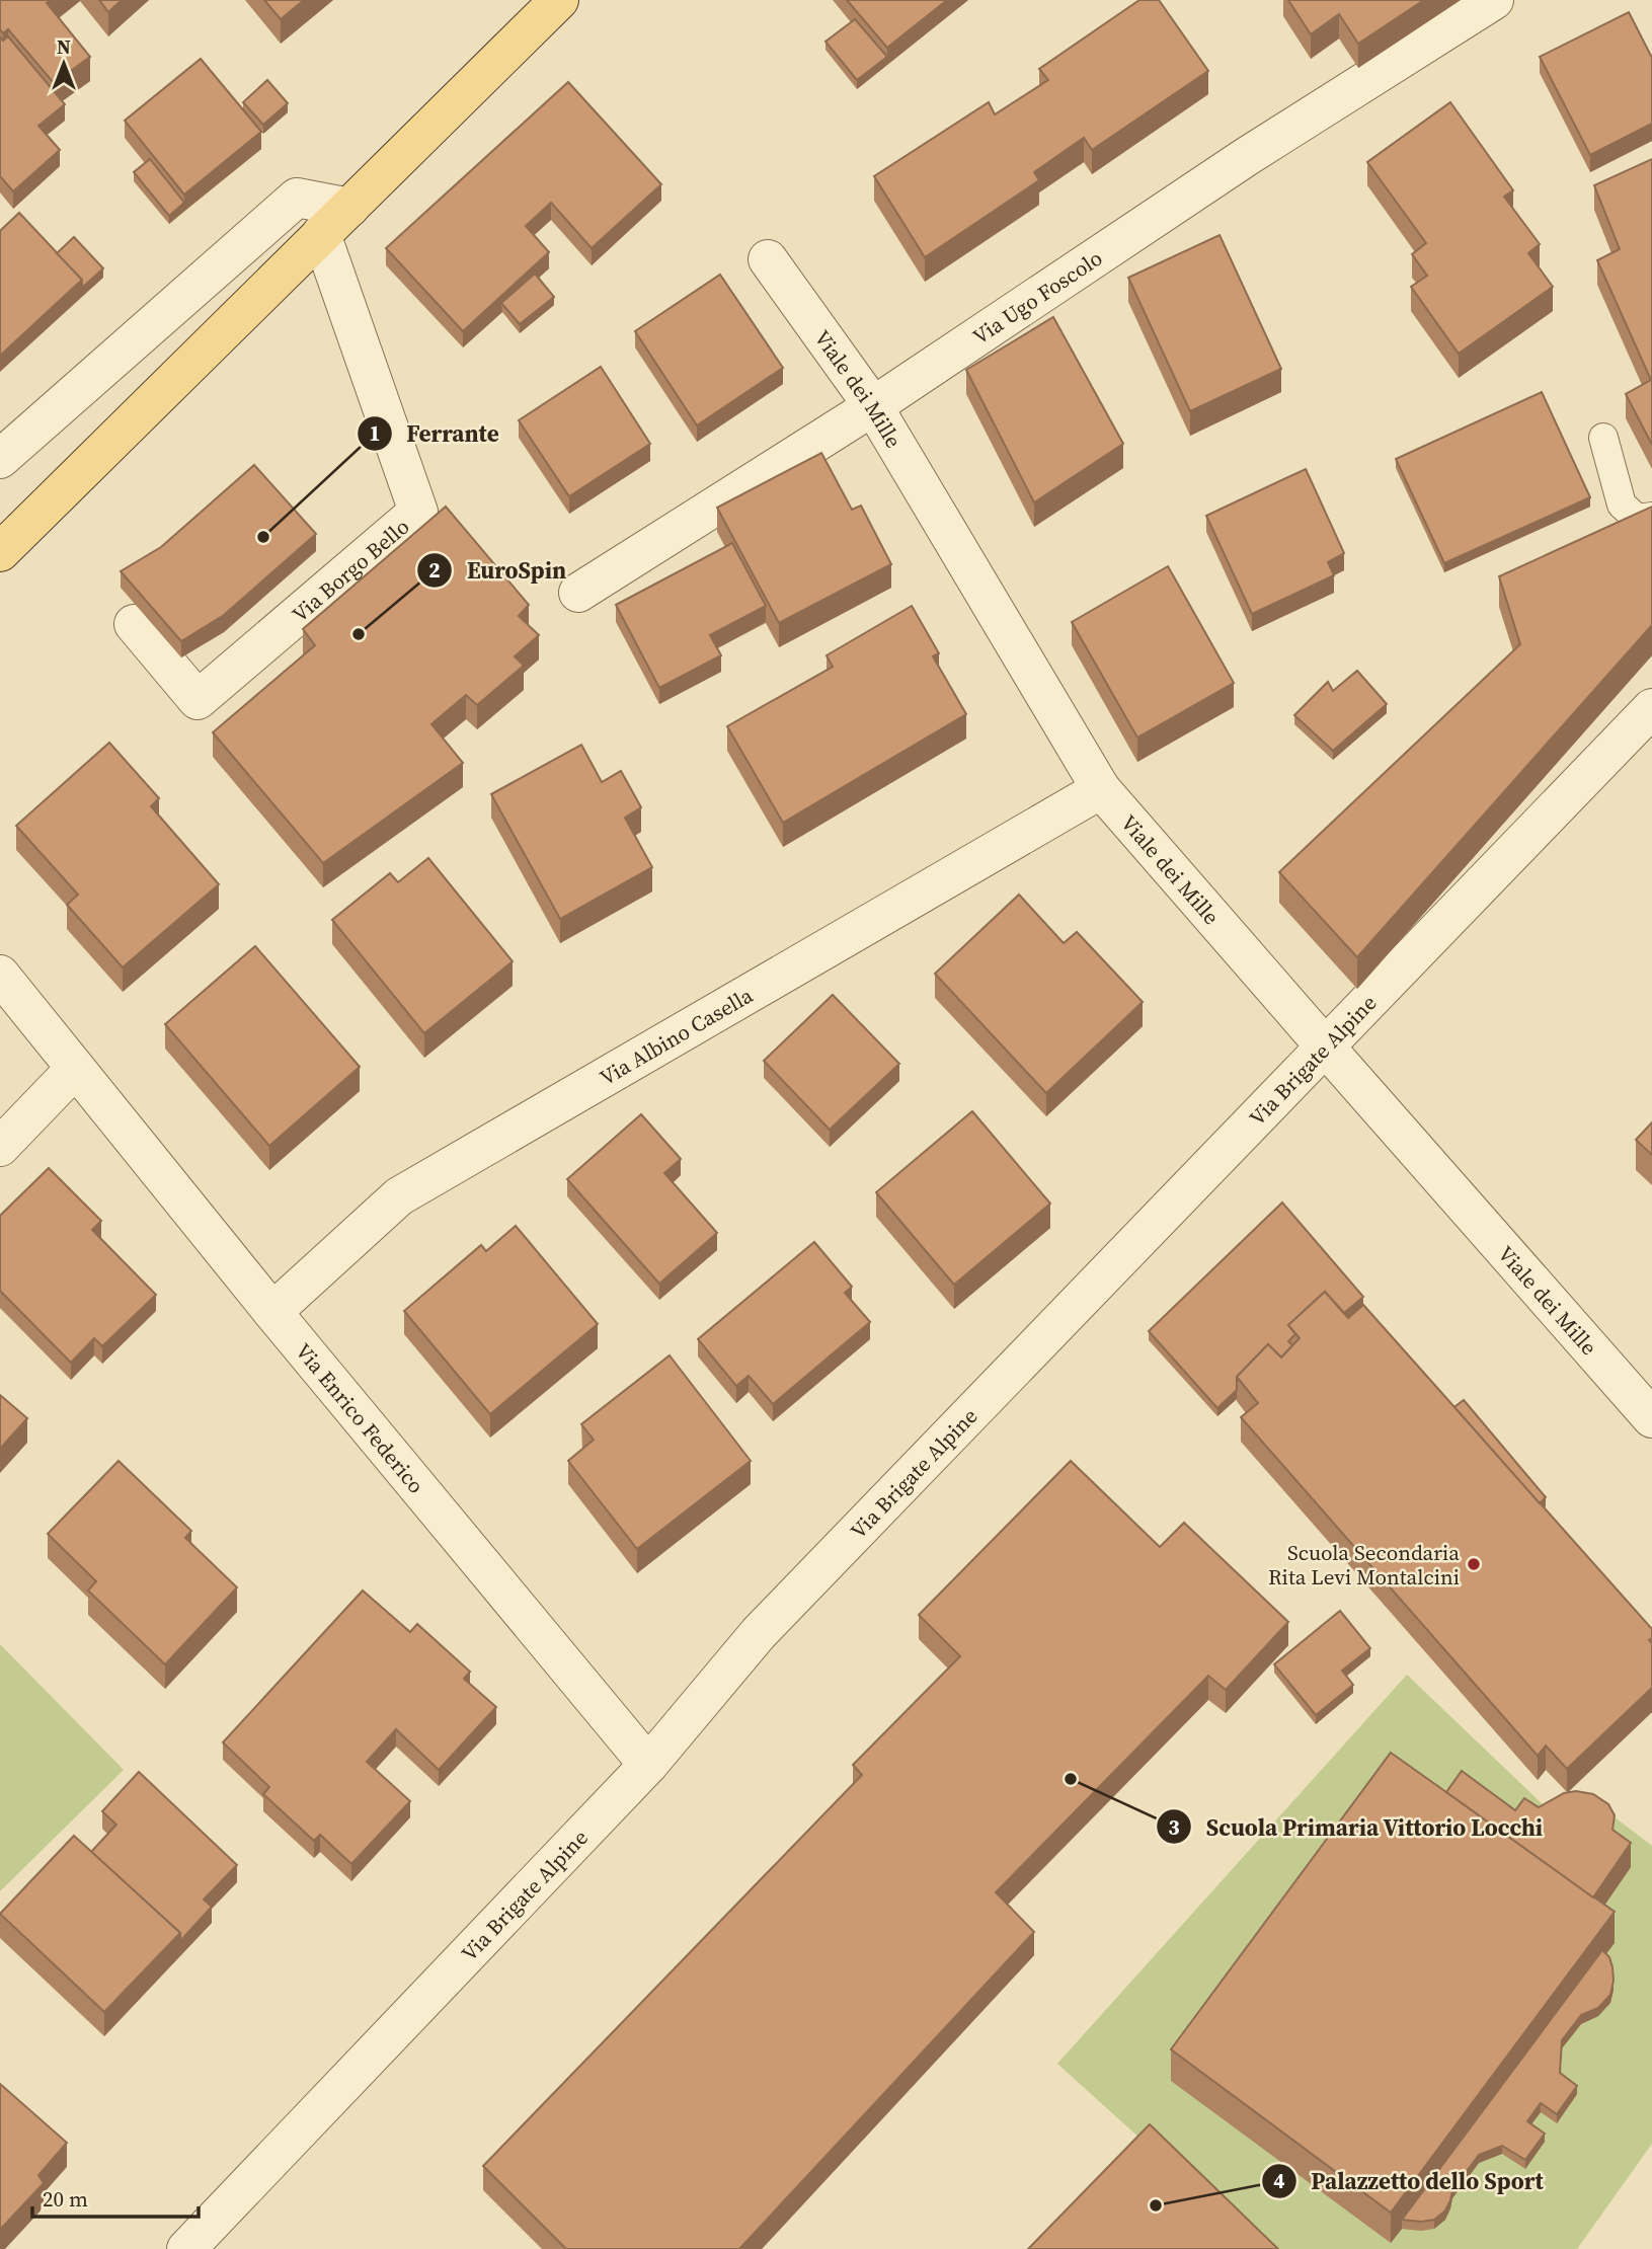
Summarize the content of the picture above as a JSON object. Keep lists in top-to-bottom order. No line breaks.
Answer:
{"streets":{"street":["Via Ugo Foscolo","Viale dei Mille","Via Borgo Bello","Via Albino Casella","Via Brigate Alpine","Via Enrico Federico"]},"crossings":[["Via Ugo Foscolo","Viale dei Mille"],["Viale dei Mille","Via Albino Casella"],["Viale dei Mille","Via Brigate Alpine"],["Via Albino Casella","Via Enrico Federico"],["Via Brigate Alpine","Via Enrico Federico"]],"places":["Ferrante","EuroSpin","Scuola Secondaria Rita Levi Montalcini","Scuola Primaria Vittorio Locchi","Palazzetto dello Sport"],"scale_bar":"20 m","north":"top"}
